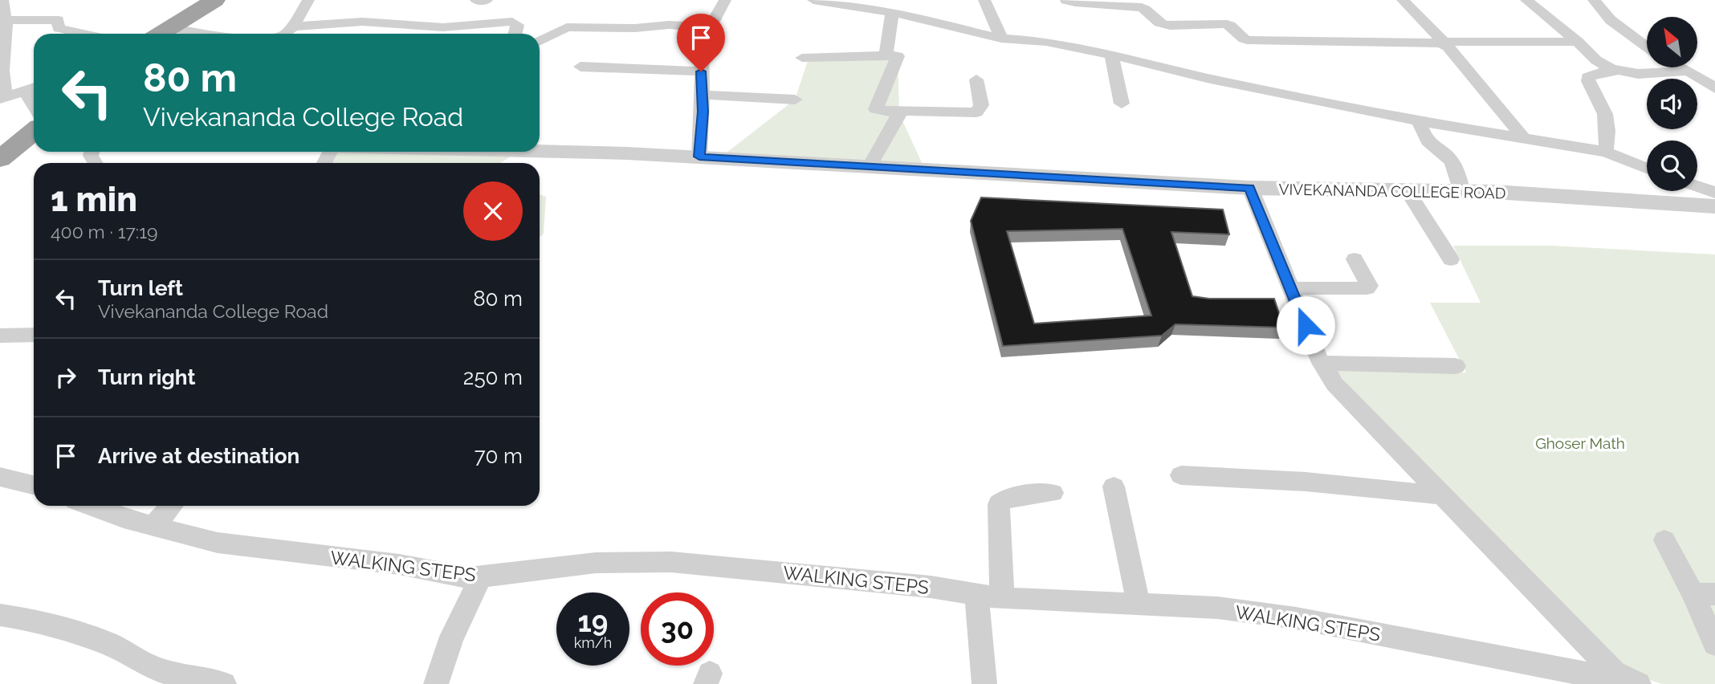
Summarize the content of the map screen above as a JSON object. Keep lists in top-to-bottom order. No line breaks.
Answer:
{"streets":{"street":["VIVEKANANDA COLLEGE ROAD","WALKING STEPS"]},"parks":["Ghoser Math"],"north":"top left","page":{"turn":["80 m","Vivekananda College Road"],"heading":["1 min","400 m · 17:19"],"list":[{"name":"Turn left","note":"Vivekananda College Road","value":"80 m"},{"name":"Turn right","value":"250 m"},{"name":"Arrive at destination","value":"70 m"}],"speed":"19 km/h","limit":"30"}}
